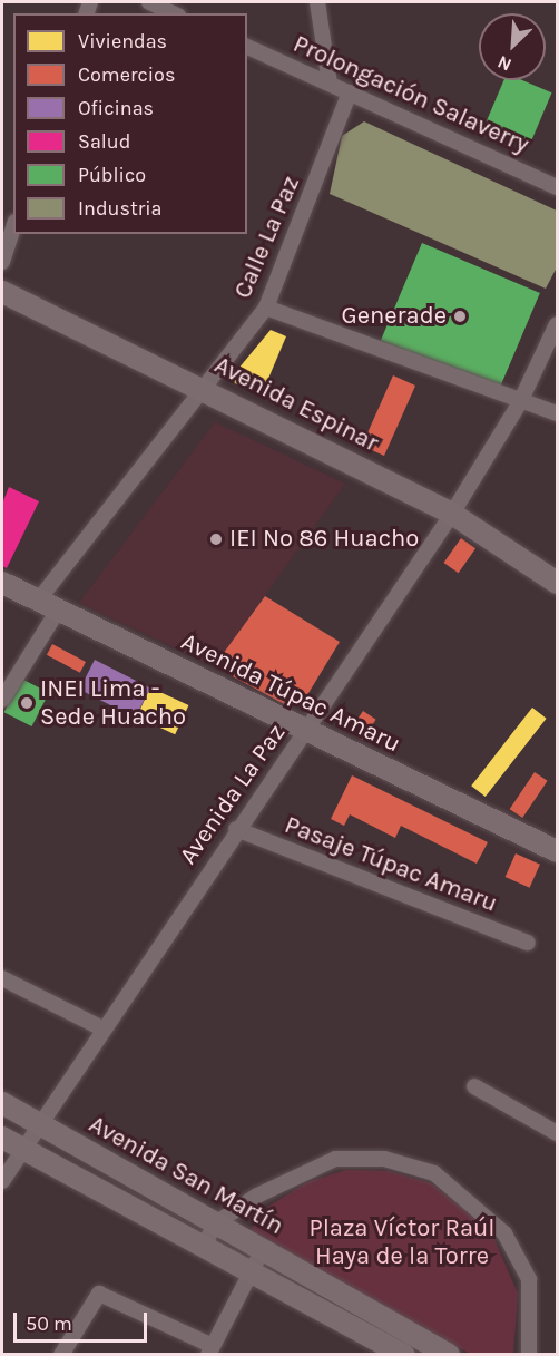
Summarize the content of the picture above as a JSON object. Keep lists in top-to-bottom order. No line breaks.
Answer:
{"streets":{"street":["Prolongación Salaverry","Calle La Paz","Avenida Espinar","Avenida Túpac Amaru","Avenida La Paz","Pasaje Túpac Amaru","Avenida San Martín"]},"crossings":[["Prolongación Salaverry","Calle La Paz"],["Calle La Paz","Avenida Espinar"],["Calle La Paz","Avenida Túpac Amaru"],["Avenida Espinar","Avenida La Paz"],["Avenida Túpac Amaru","Avenida La Paz"],["Avenida La Paz","Pasaje Túpac Amaru"],["Avenida La Paz","Avenida San Martín"]],"parks":["Plaza Víctor Raúl Haya de la Torre"],"places":["Generade","IEI No 86 Huacho","INEI Lima - Sede Huacho"],"legend":["Viviendas","Comercios","Oficinas","Salud","Público","Industria"],"scale_bar":"50 m","north":"bottom left"}
